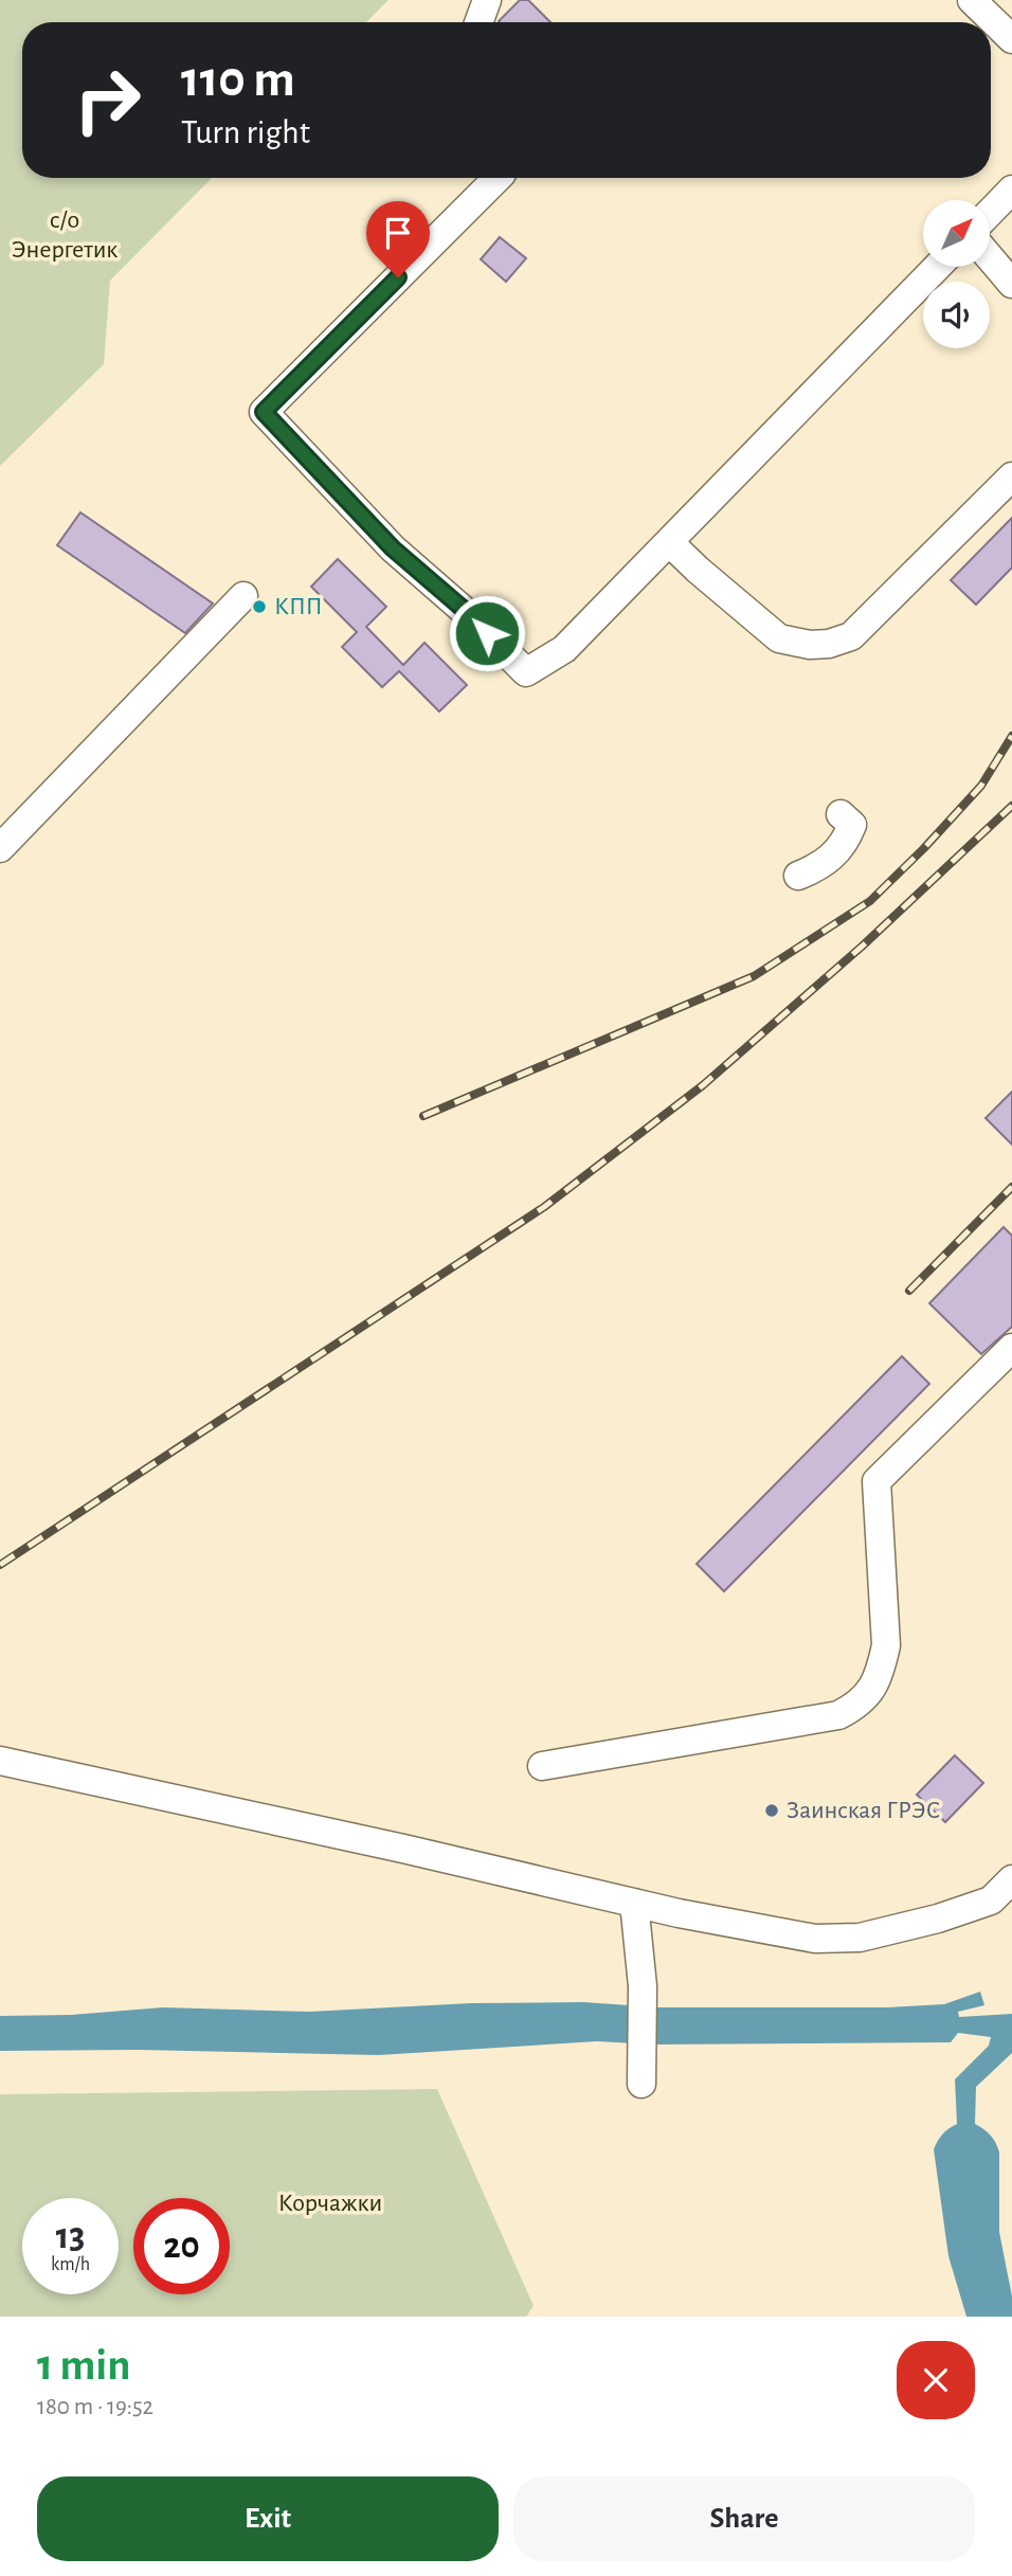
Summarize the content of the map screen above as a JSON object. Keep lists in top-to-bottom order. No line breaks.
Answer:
{"parks":["с/о Энергетик","Корчажки"],"places":["КПП","Заинская ГРЭС"],"north":"top right","page":{"turn":["110 m","Turn right"],"speed":"13 km/h","limit":"20","heading":["1 min","180 m · 19:52"],"buttons":["Exit","Share"]}}
